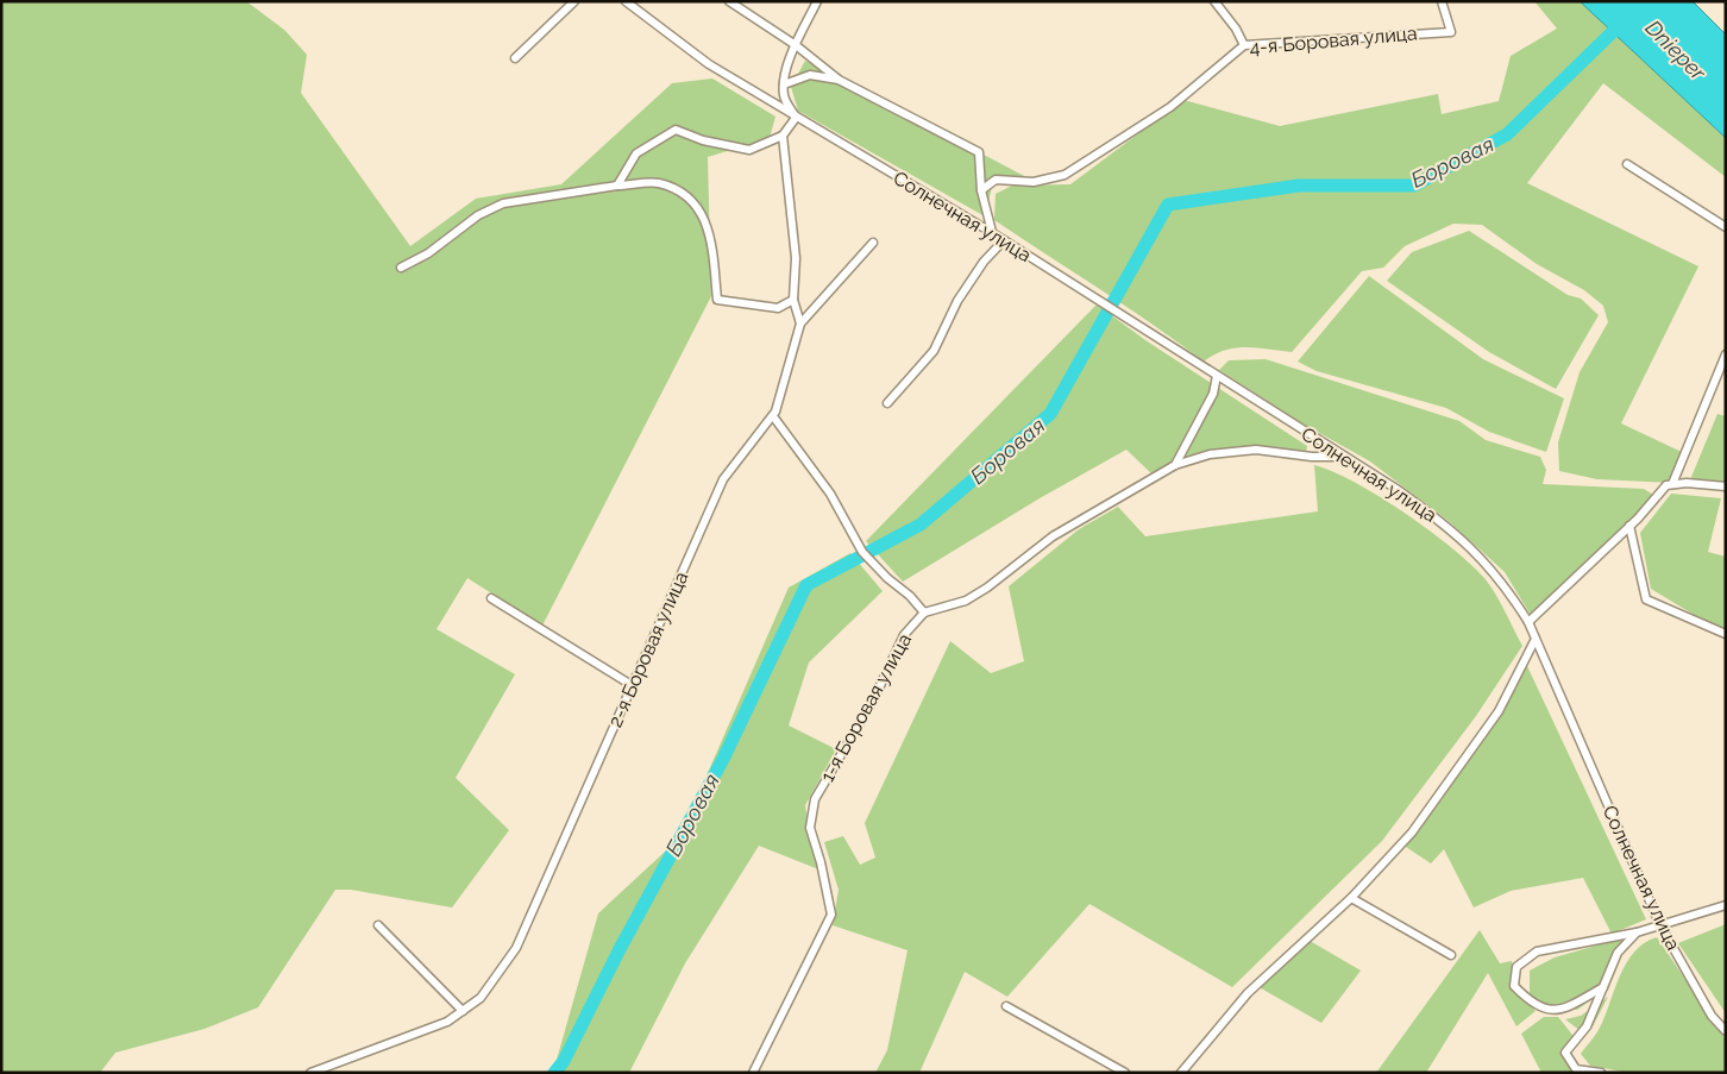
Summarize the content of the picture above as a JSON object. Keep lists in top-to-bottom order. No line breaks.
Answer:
{"streets":{"street":["4-я Боровая улица","Солнечная улица","2-я Боровая улица","1-я Боровая улица"]},"crossings":[["Солнечная улица","1-я Боровая улица"]],"water":["Dnieper","Боровая"]}
